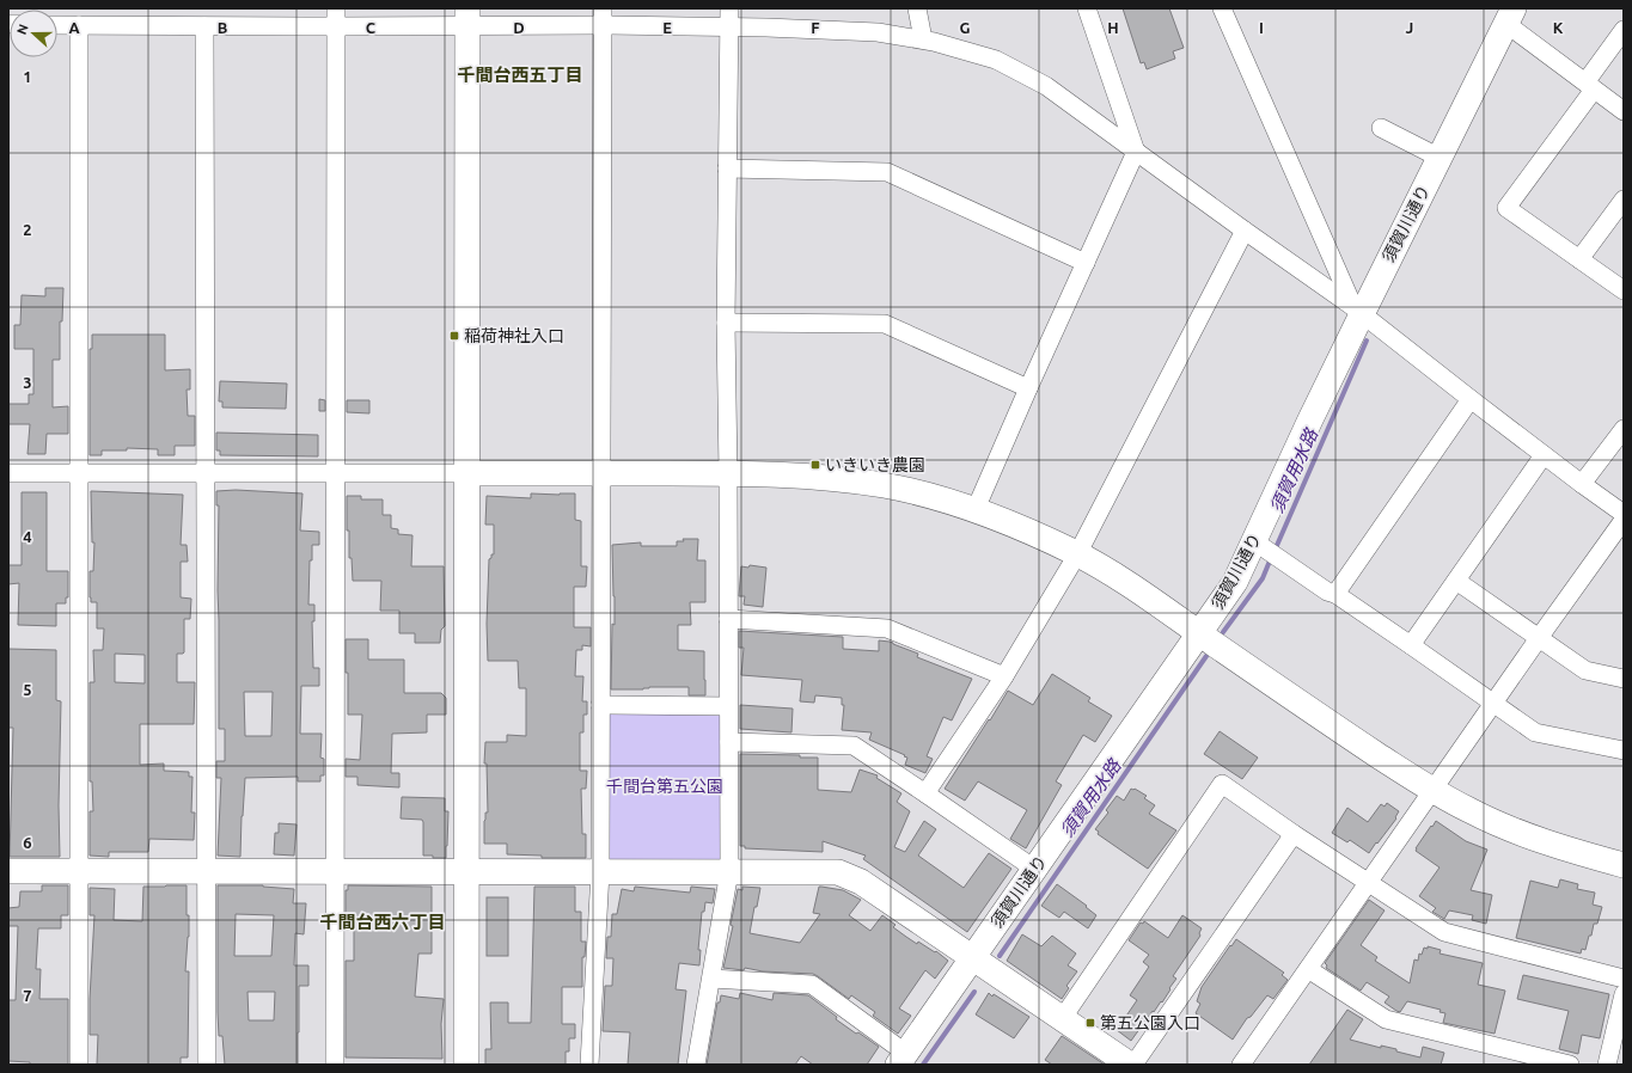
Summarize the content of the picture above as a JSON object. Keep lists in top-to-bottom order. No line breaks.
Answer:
{"streets":{"street":["須賀川通り"]},"districts":["千間台西五丁目","千間台西六丁目"],"water":["須賀用水路"],"parks":["千間台第五公園"],"places":{"transit":["稲荷神社入口","いきいき農園","第五公園入口"]},"north":"left","grid":{"columns":["A","B","C","D","E","F","G","H","I","J","K"],"rows":["1","2","3","4","5","6","7"]}}
